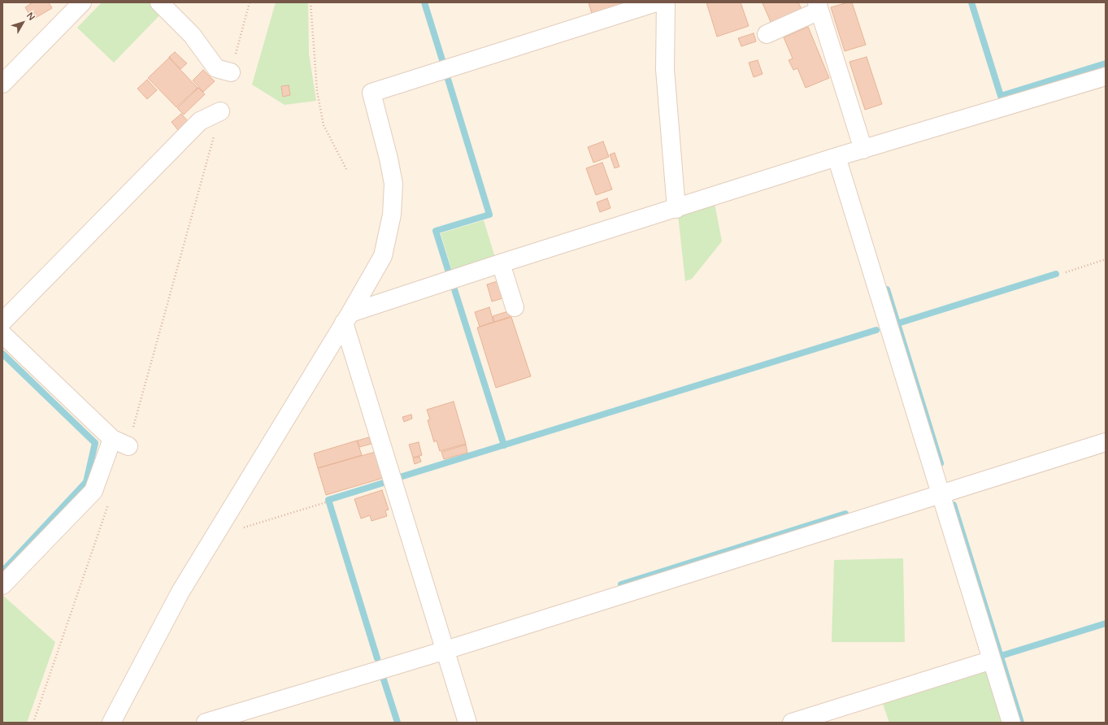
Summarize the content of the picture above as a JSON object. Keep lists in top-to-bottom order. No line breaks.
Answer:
{"north":"top right"}
